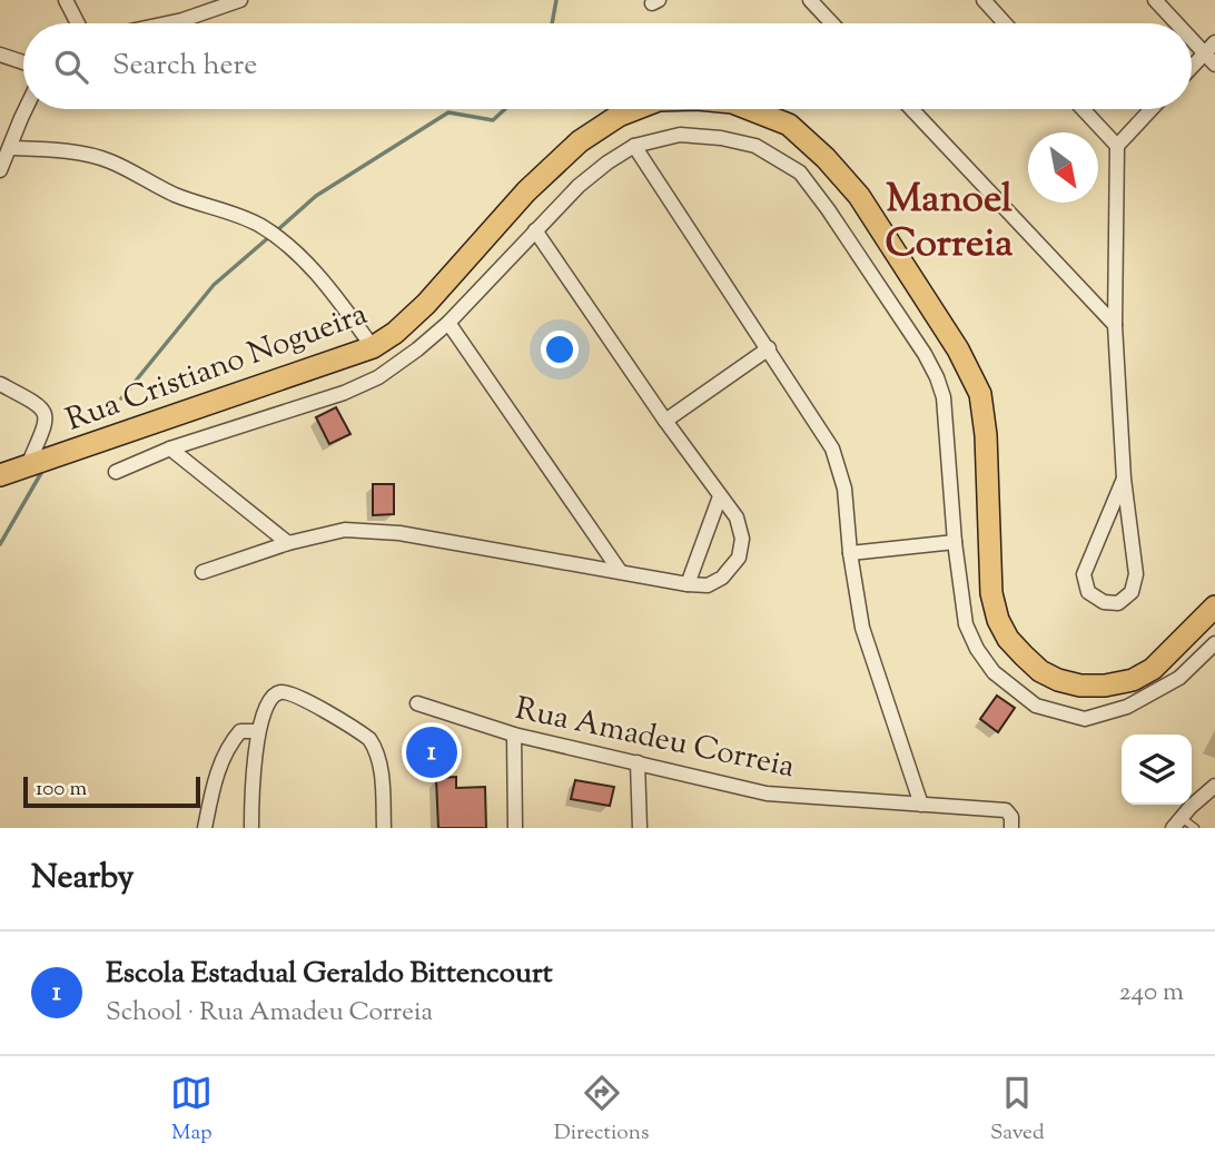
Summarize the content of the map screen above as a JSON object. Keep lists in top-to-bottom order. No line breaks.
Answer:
{"streets":{"highway":["Rua Cristiano Nogueira"],"street":["Rua Amadeu Correia"]},"districts":["Manoel Correia"],"scale_bar":"100 m","north":"bottom right","page":{"search":"Search here","pins":"1","scale":"100 m","heading":"Nearby","list":[{"mark":"1","name":"Escola Estadual Geraldo Bittencourt","note":"School · Rua Amadeu Correia","value":"240 m"}],"nav":["Map","Directions","Saved"]}}
